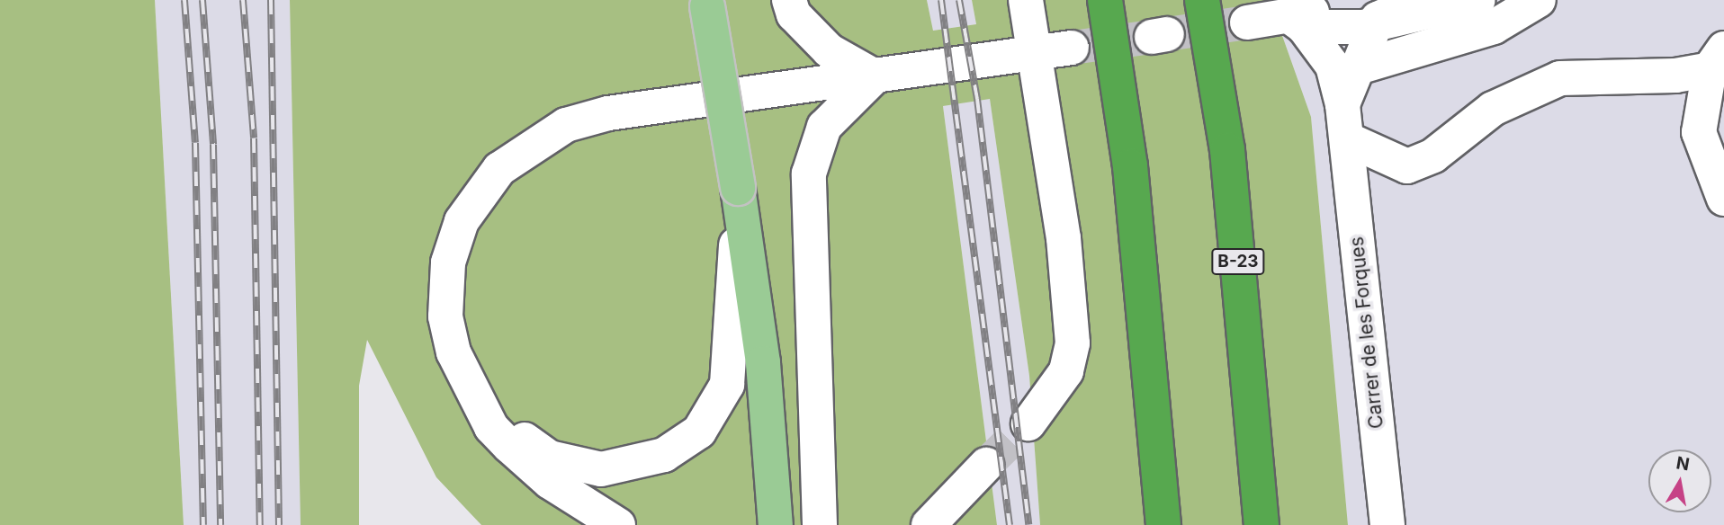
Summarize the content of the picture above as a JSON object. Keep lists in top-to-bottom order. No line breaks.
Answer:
{"streets":{"highway":["B-23"],"street":["Carrer de les Forques"]},"north":"top"}
